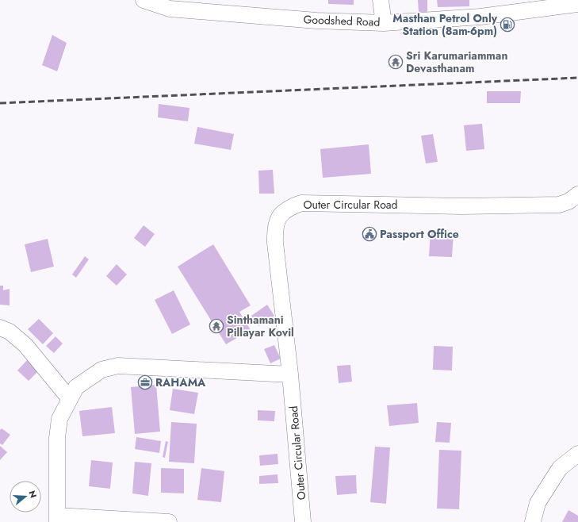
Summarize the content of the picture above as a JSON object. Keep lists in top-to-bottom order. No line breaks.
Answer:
{"streets":{"street":["Goodshed Road","Outer Circular Road"]},"places":{"fuel station":["Masthan Petrol Only Station (8am-6pm)"],"temple":["Sri Karumariamman Devasthanam","Sinthamani Pillayar Kovil"],"public building":["Passport Office"],"office":["RAHAMA"]},"north":"right"}
